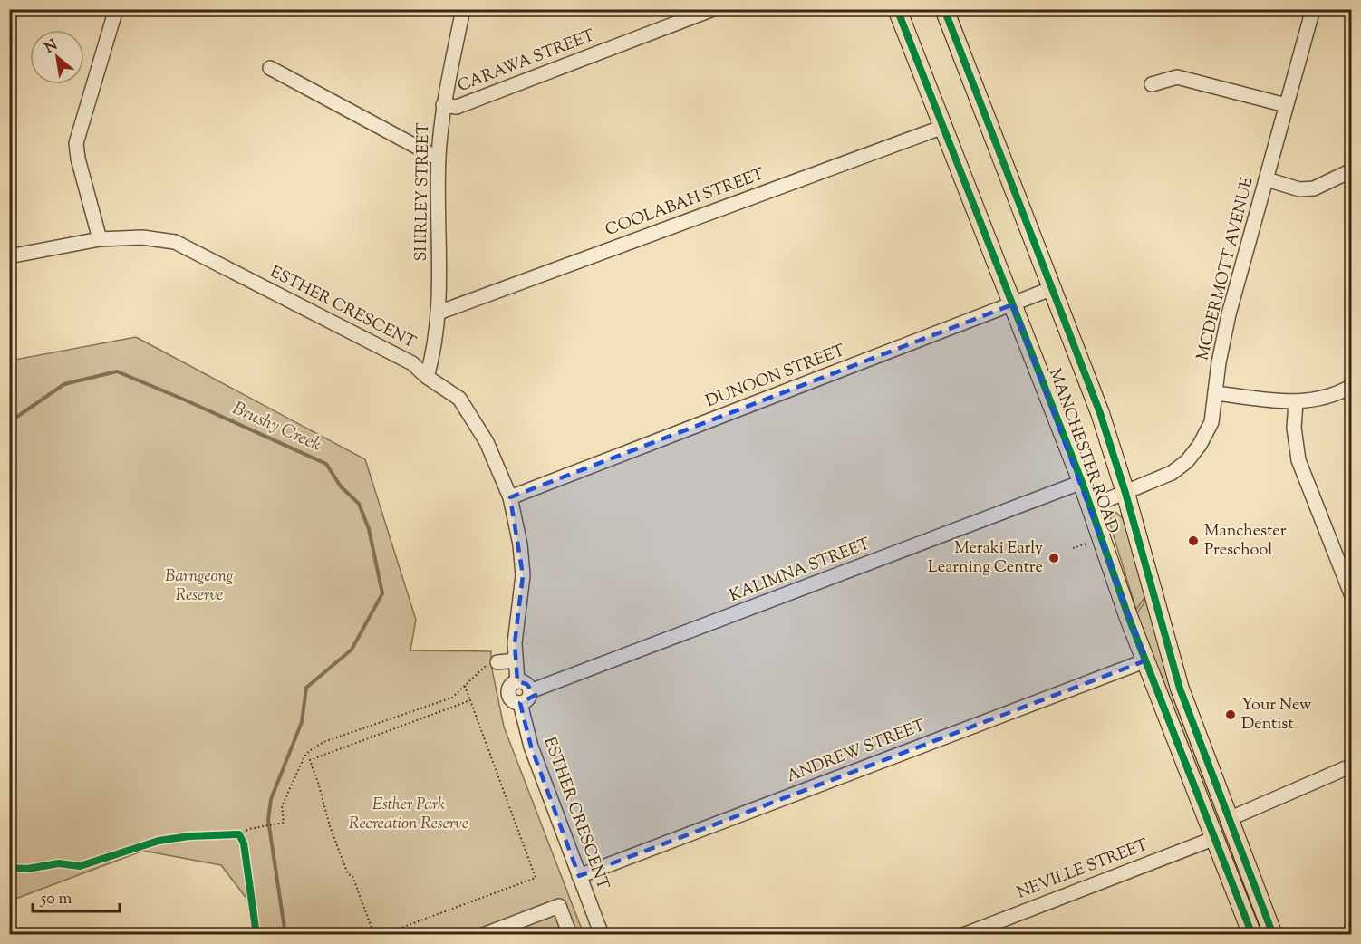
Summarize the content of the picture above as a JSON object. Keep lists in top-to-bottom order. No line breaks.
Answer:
{"streets":{"main road":["MANCHESTER ROAD"],"street":["CARAWA STREET","SHIRLEY STREET","COOLABAH STREET","MCDERMOTT AVENUE","ESTHER CRESCENT","DUNOON STREET","KALIMNA STREET","ANDREW STREET","NEVILLE STREET"]},"crossings":[["CARAWA STREET","SHIRLEY STREET"],["SHIRLEY STREET","COOLABAH STREET"],["SHIRLEY STREET","ESTHER CRESCENT"],["COOLABAH STREET","MANCHESTER ROAD"],["MCDERMOTT AVENUE","MANCHESTER ROAD"],["ESTHER CRESCENT","DUNOON STREET"],["ESTHER CRESCENT","KALIMNA STREET"],["ESTHER CRESCENT","ANDREW STREET"],["DUNOON STREET","MANCHESTER ROAD"],["MANCHESTER ROAD","KALIMNA STREET"],["MANCHESTER ROAD","ANDREW STREET"],["MANCHESTER ROAD","NEVILLE STREET"]],"water":["Brushy Creek"],"parks":["Barngeong Reserve","Esther Park Recreation Reserve"],"places":["Manchester Preschool","Meraki Early Learning Centre","Your New Dentist"],"scale_bar":"50 m","north":"top left"}
